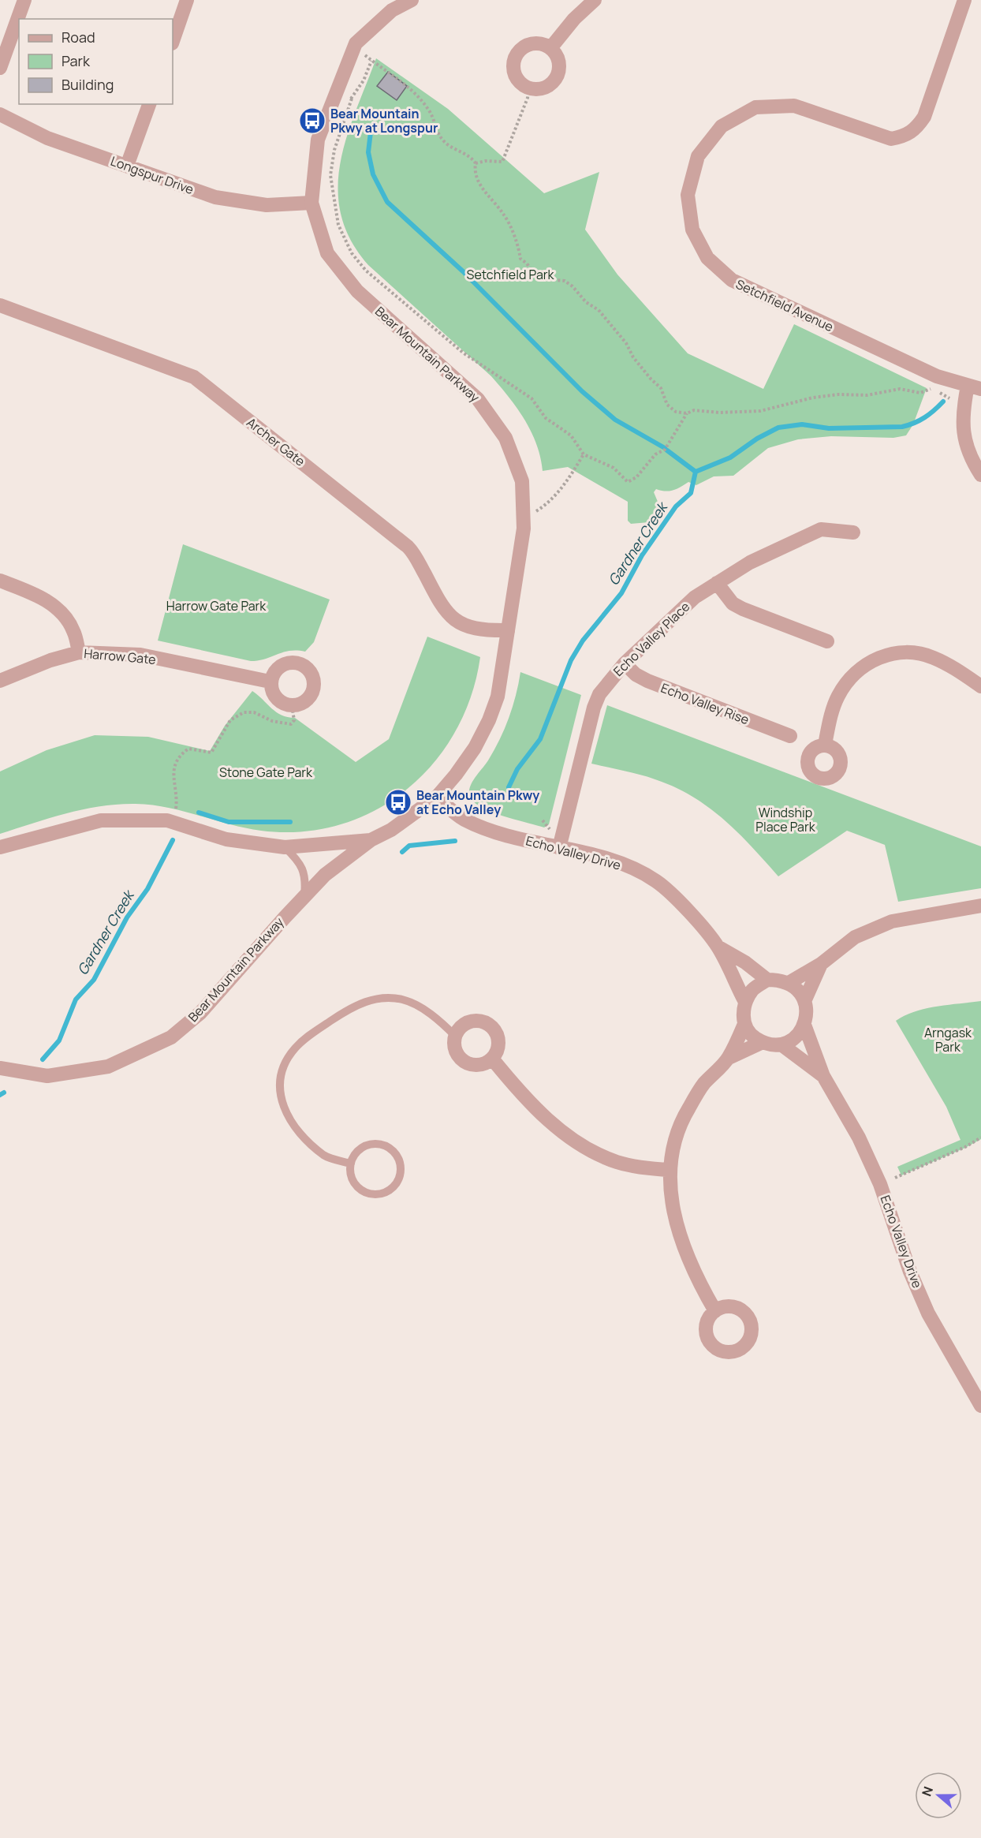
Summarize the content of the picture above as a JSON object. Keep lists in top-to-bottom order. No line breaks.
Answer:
{"streets":{"street":["Longspur Drive","Setchfield Avenue","Bear Mountain Parkway","Archer Gate","Echo Valley Place","Harrow Gate","Echo Valley Rise","Echo Valley Drive"]},"crossings":[["Longspur Drive","Bear Mountain Parkway"],["Bear Mountain Parkway","Archer Gate"],["Bear Mountain Parkway","Echo Valley Drive"],["Echo Valley Place","Echo Valley Rise"],["Echo Valley Place","Echo Valley Drive"]],"water":["Gardner Creek"],"parks":["Setchfield Park","Harrow Gate Park","Stone Gate Park","Windship Place Park","Arngask Park"],"places":{"bus stop":["Bear Mountain Pkwy at Longspur","Bear Mountain Pkwy at Echo Valley"]},"legend":["Road","Park","Building"],"north":"left"}
